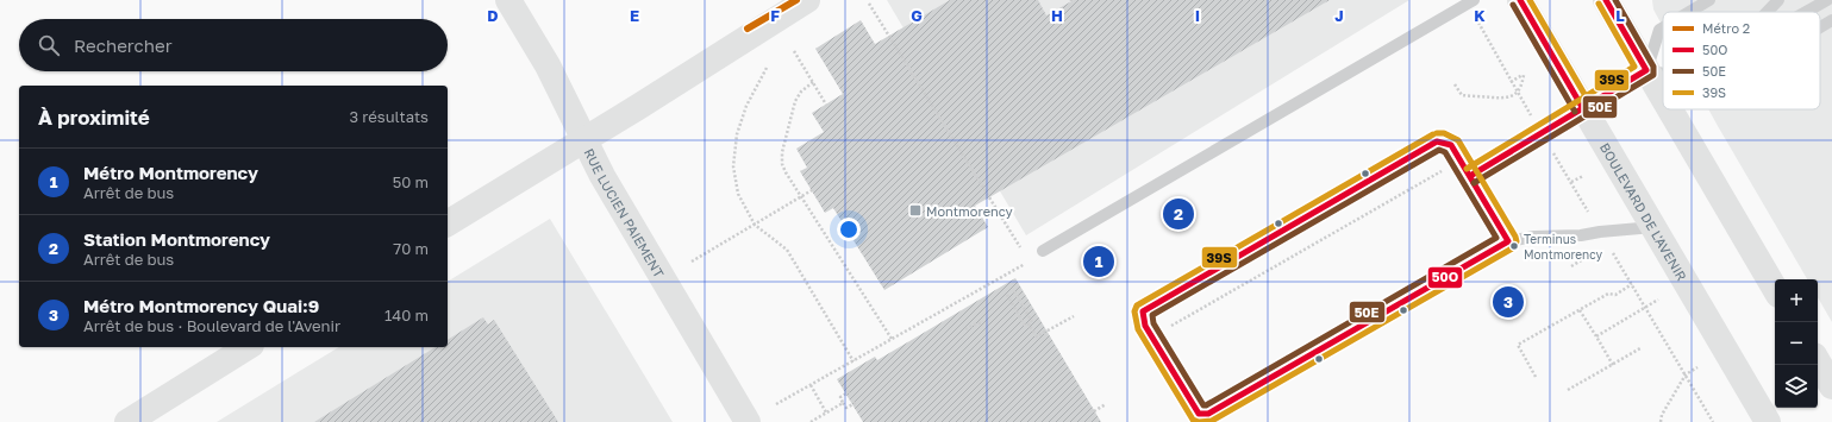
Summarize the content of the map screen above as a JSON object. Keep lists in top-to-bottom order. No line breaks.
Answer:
{"streets":{"street":["BOULEVARD DE L'AVENIR","RUE LUCIEN PAIEMENT"]},"places":{"transit":["Montmorency"],"other":["Terminus Montmorency"]},"lines":["metro line 2","transit line 50O","transit line 50E","transit line 39S"],"legend":["Métro 2","50O","50E","39S"],"page":{"search":"Rechercher","heading":["À proximité","3 résultats"],"list":[{"mark":"1","name":"Métro Montmorency","note":"Arrêt de bus","value":"50 m"},{"mark":"2","name":"Station Montmorency","note":"Arrêt de bus","value":"70 m"},{"mark":"3","name":"Métro Montmorency Quai:9","note":"Arrêt de bus · Boulevard de l'Avenir","value":"140 m"}],"pins":["2","1","3"],"map_buttons":["+","−"]},"grid":{"columns":["D","E","F","G","H","I","J","K","L"]}}
